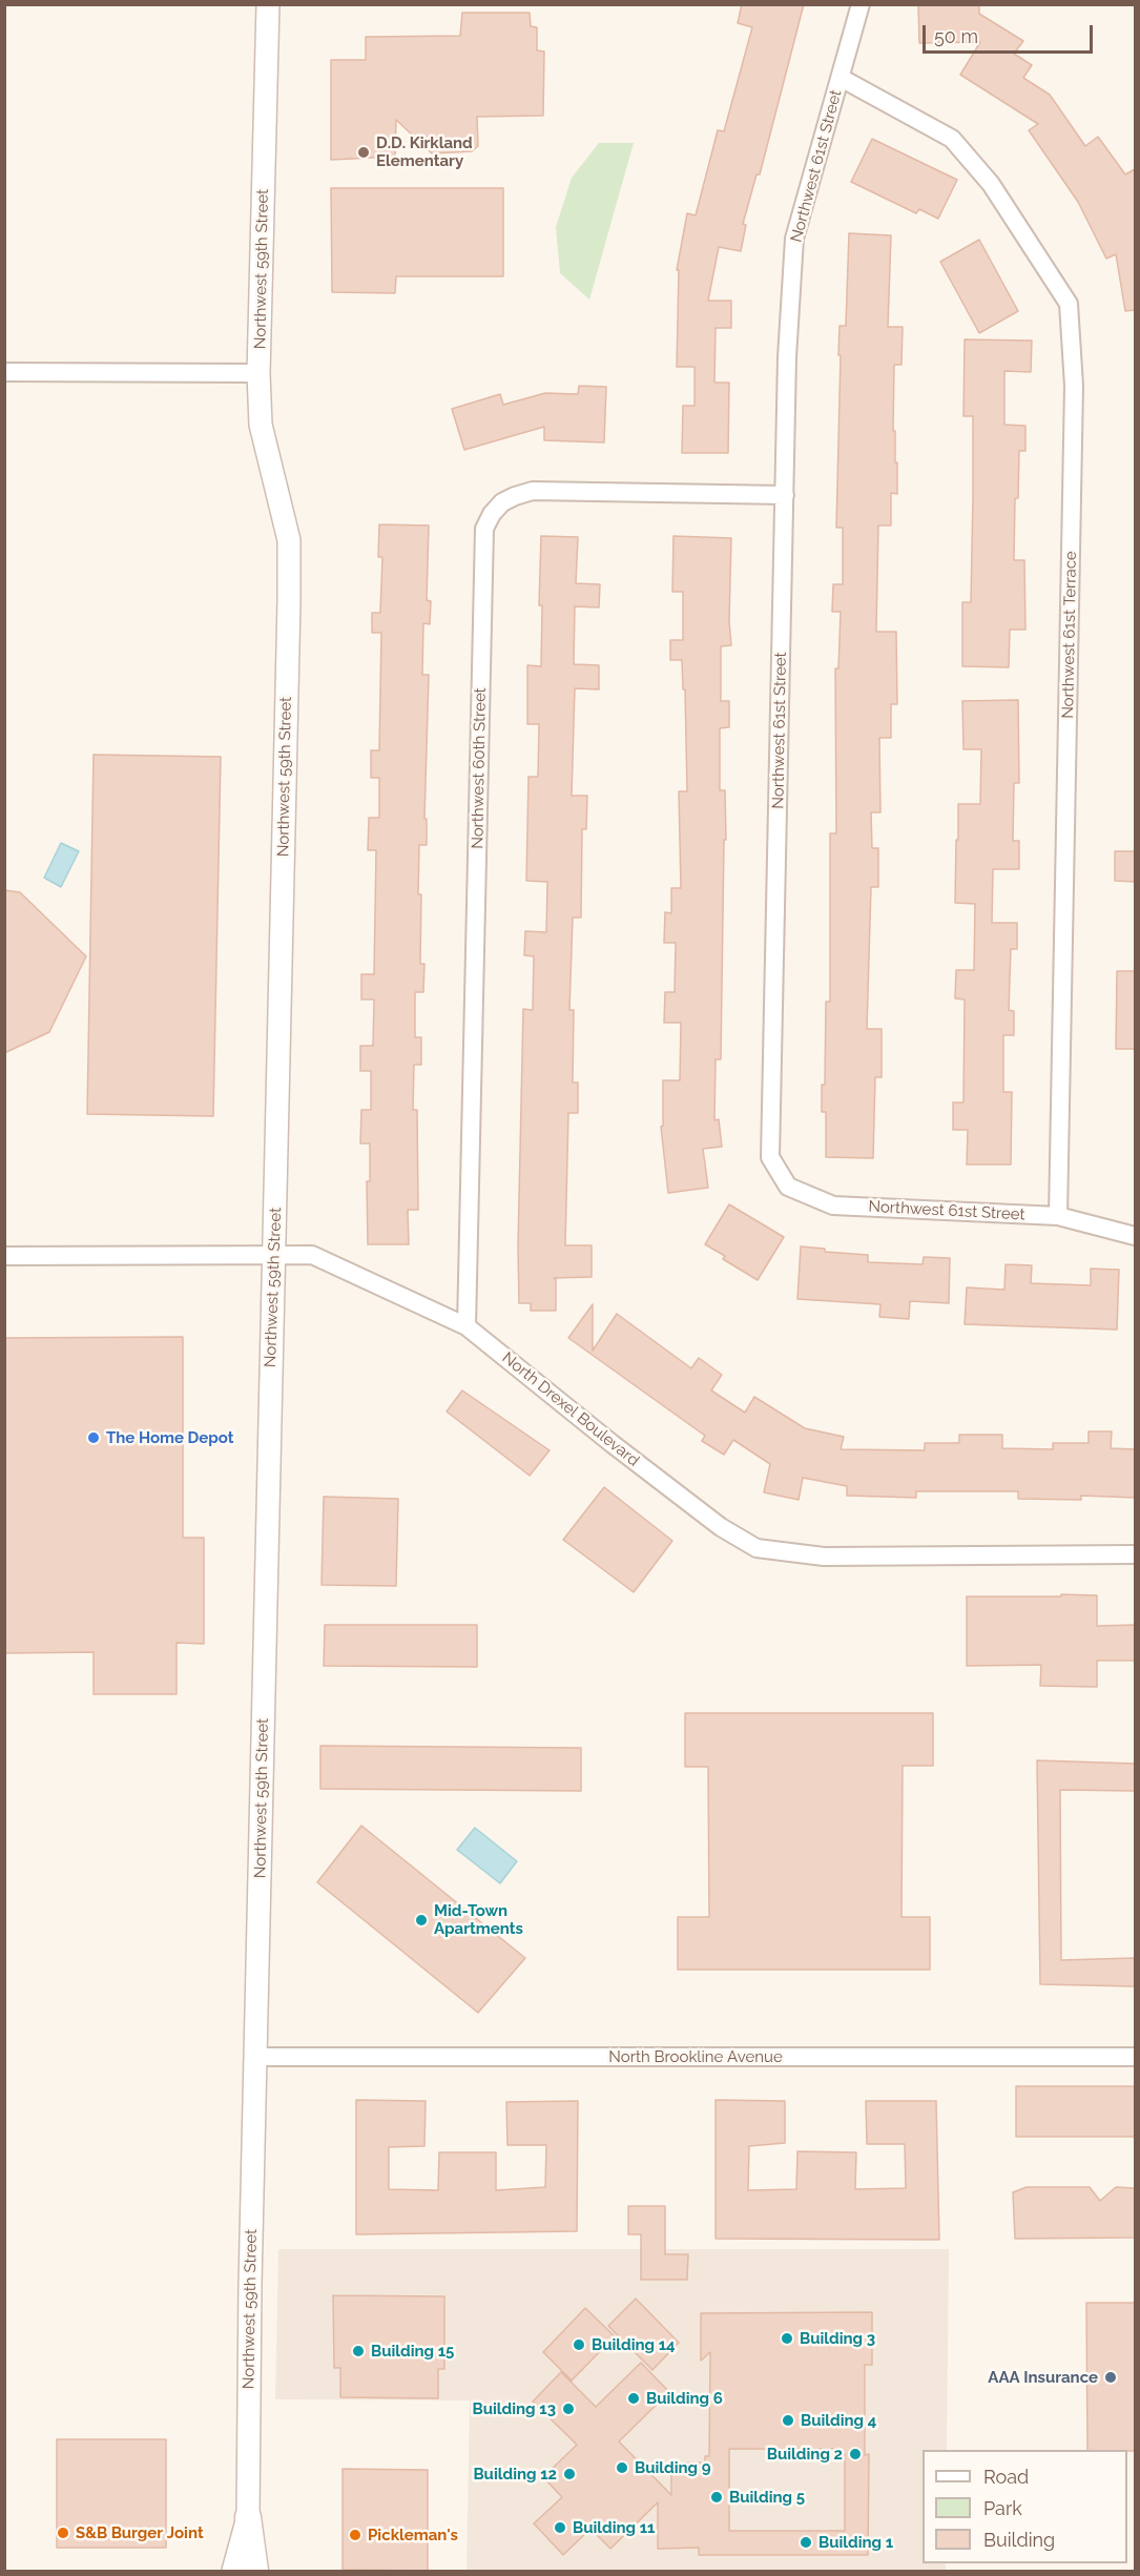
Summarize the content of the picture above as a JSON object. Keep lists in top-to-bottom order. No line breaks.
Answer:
{"streets":{"street":["Northwest 61st Street","Northwest 59th Street","Northwest 61st Terrace","Northwest 60th Street","North Drexel Boulevard","North Brookline Avenue"]},"crossings":[["Northwest 61st Street","Northwest 61st Terrace"],["Northwest 61st Street","Northwest 60th Street"],["Northwest 59th Street","North Drexel Boulevard"],["Northwest 59th Street","North Brookline Avenue"],["Northwest 60th Street","North Drexel Boulevard"]],"places":["D.D. Kirkland Elementary","The Home Depot","Mid-Town Apartments","Building 3","Building 14","Building 15","AAA Insurance","Building 6","Building 13","Building 4","Building 2","Building 9","Building 12","Building 5","Building 11","S&B Burger Joint","Pickleman's","Building 1"],"legend":["Road","Park","Building"],"scale_bar":"50 m"}
